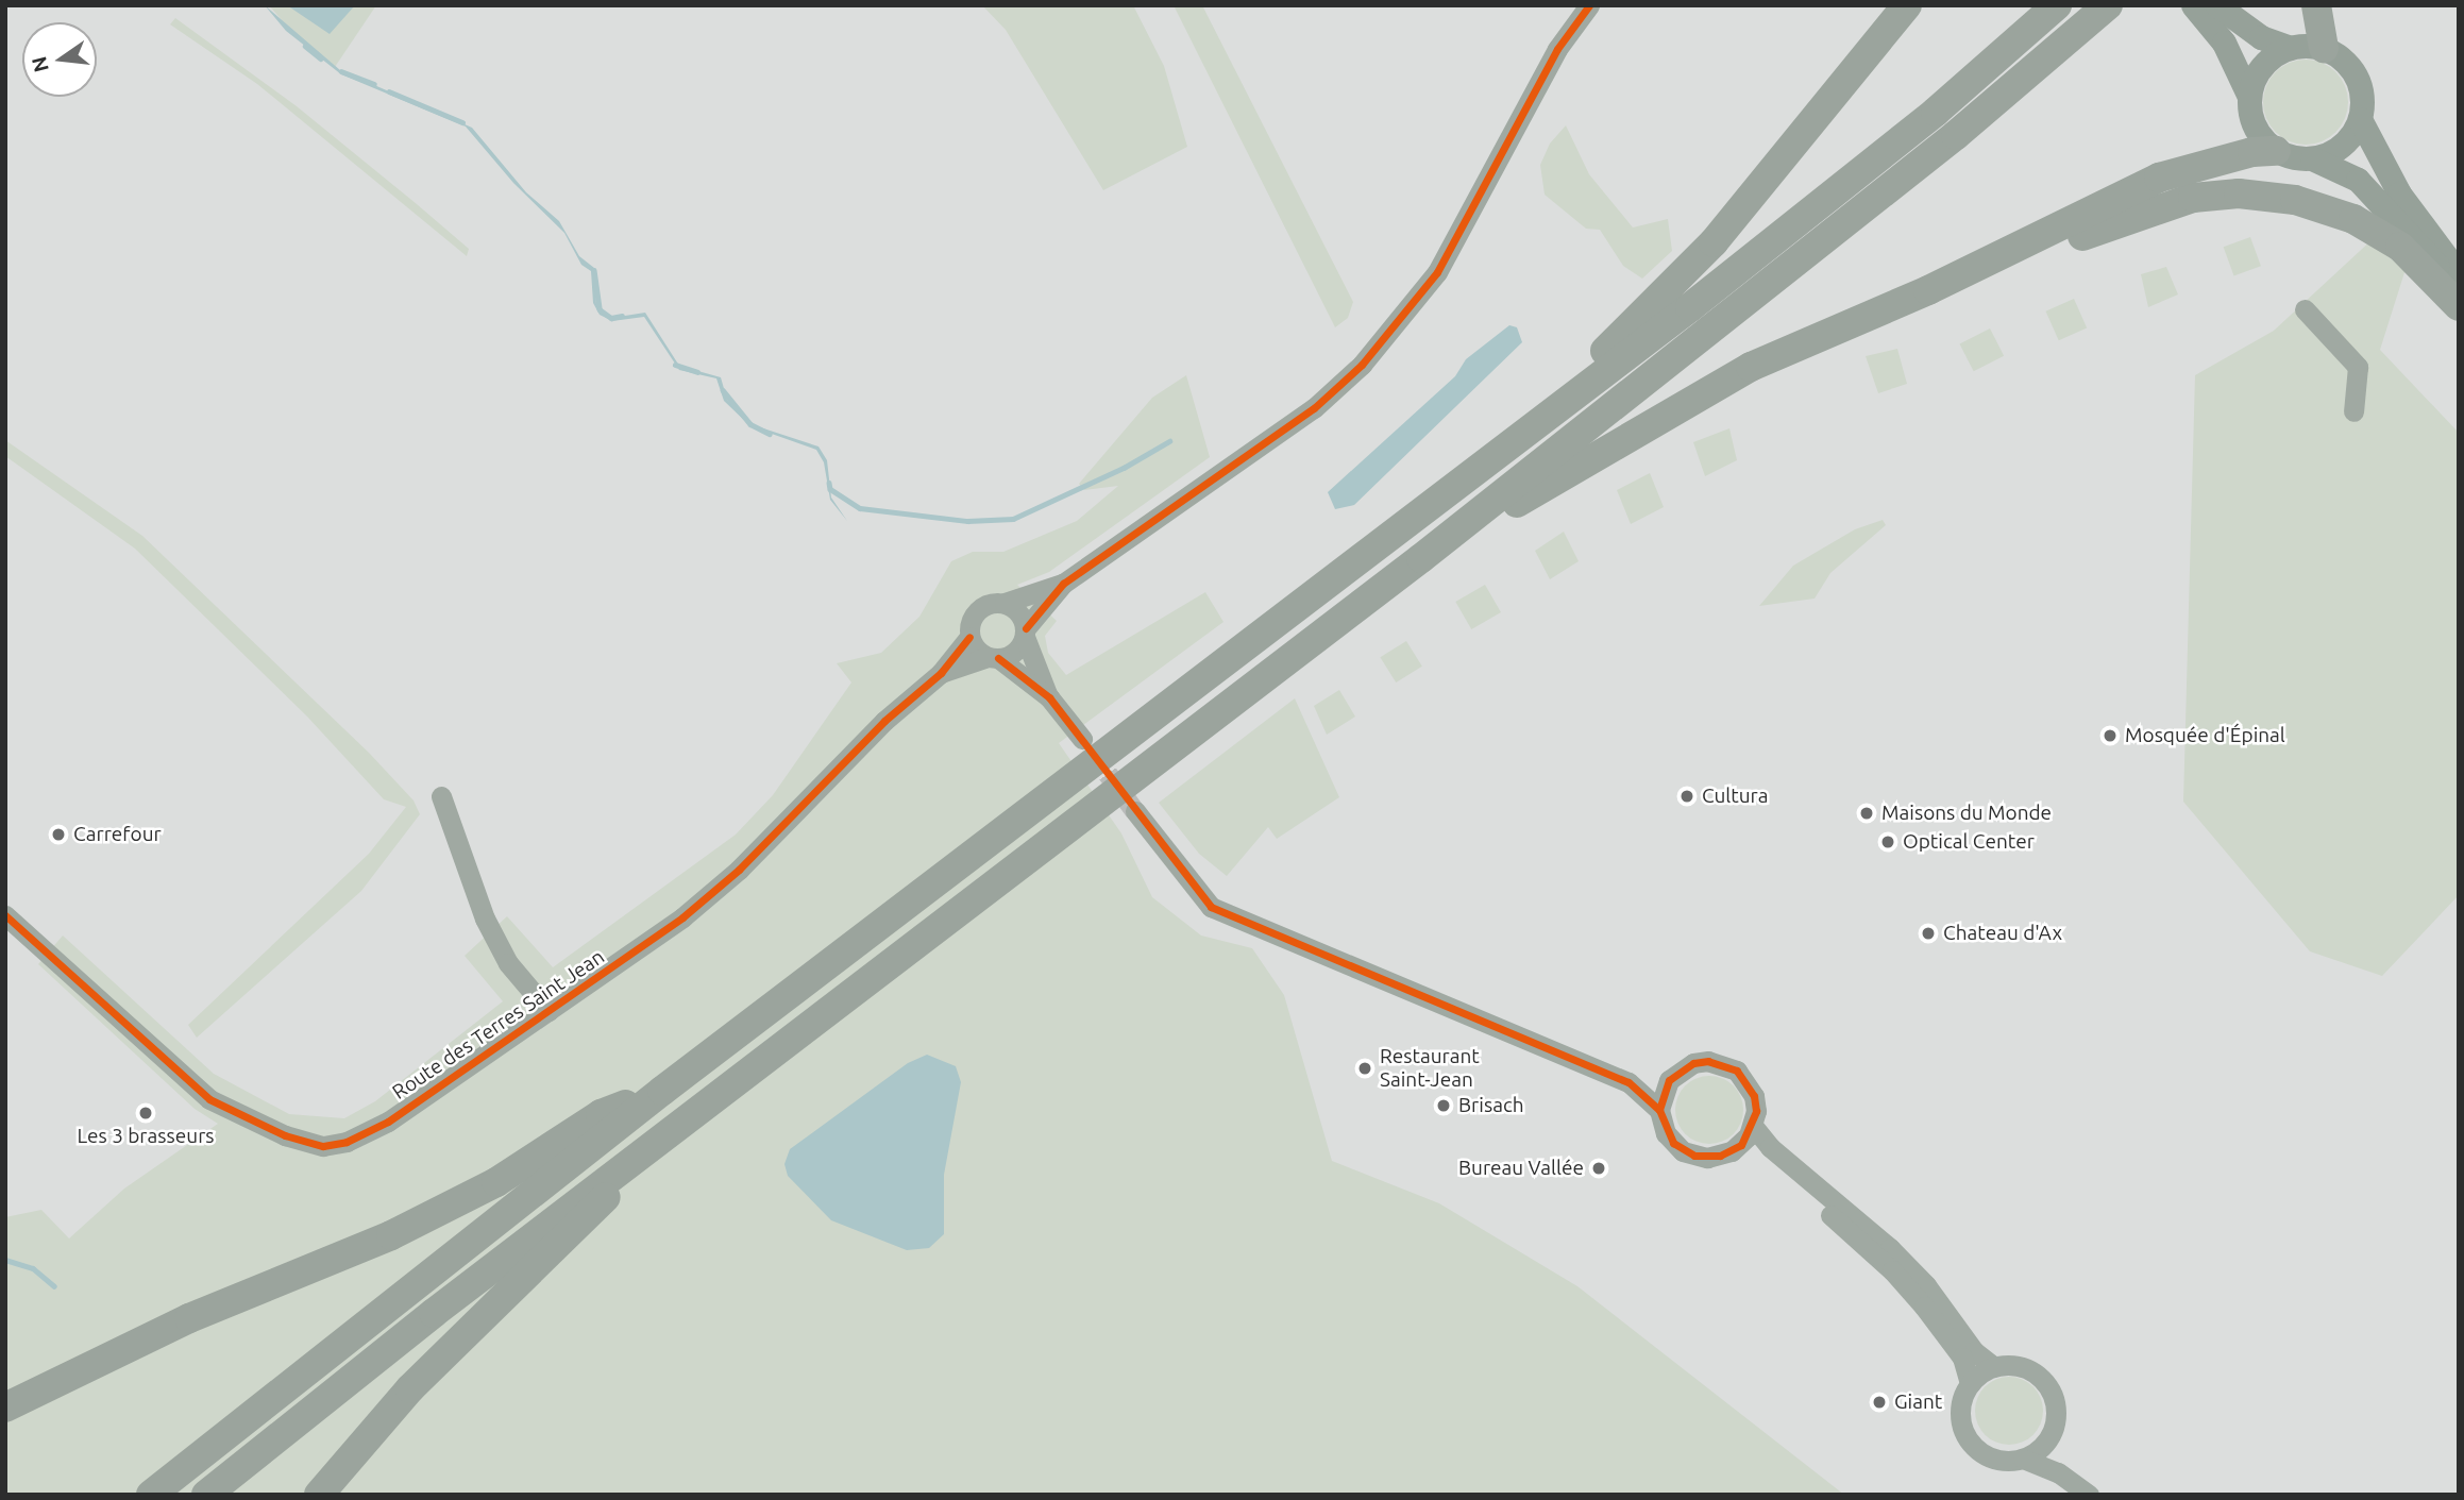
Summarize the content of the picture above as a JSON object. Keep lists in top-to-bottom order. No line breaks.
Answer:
{"streets":{"street":["Route des Terres Saint Jean"]},"places":["Mosquée d'Épinal","Cultura","Maisons du Monde","Carrefour","Optical Center","Chateau d'Ax","Restaurant Saint-Jean","Brisach","Les 3 brasseurs","Bureau Vallée","Giant"],"north":"left"}
